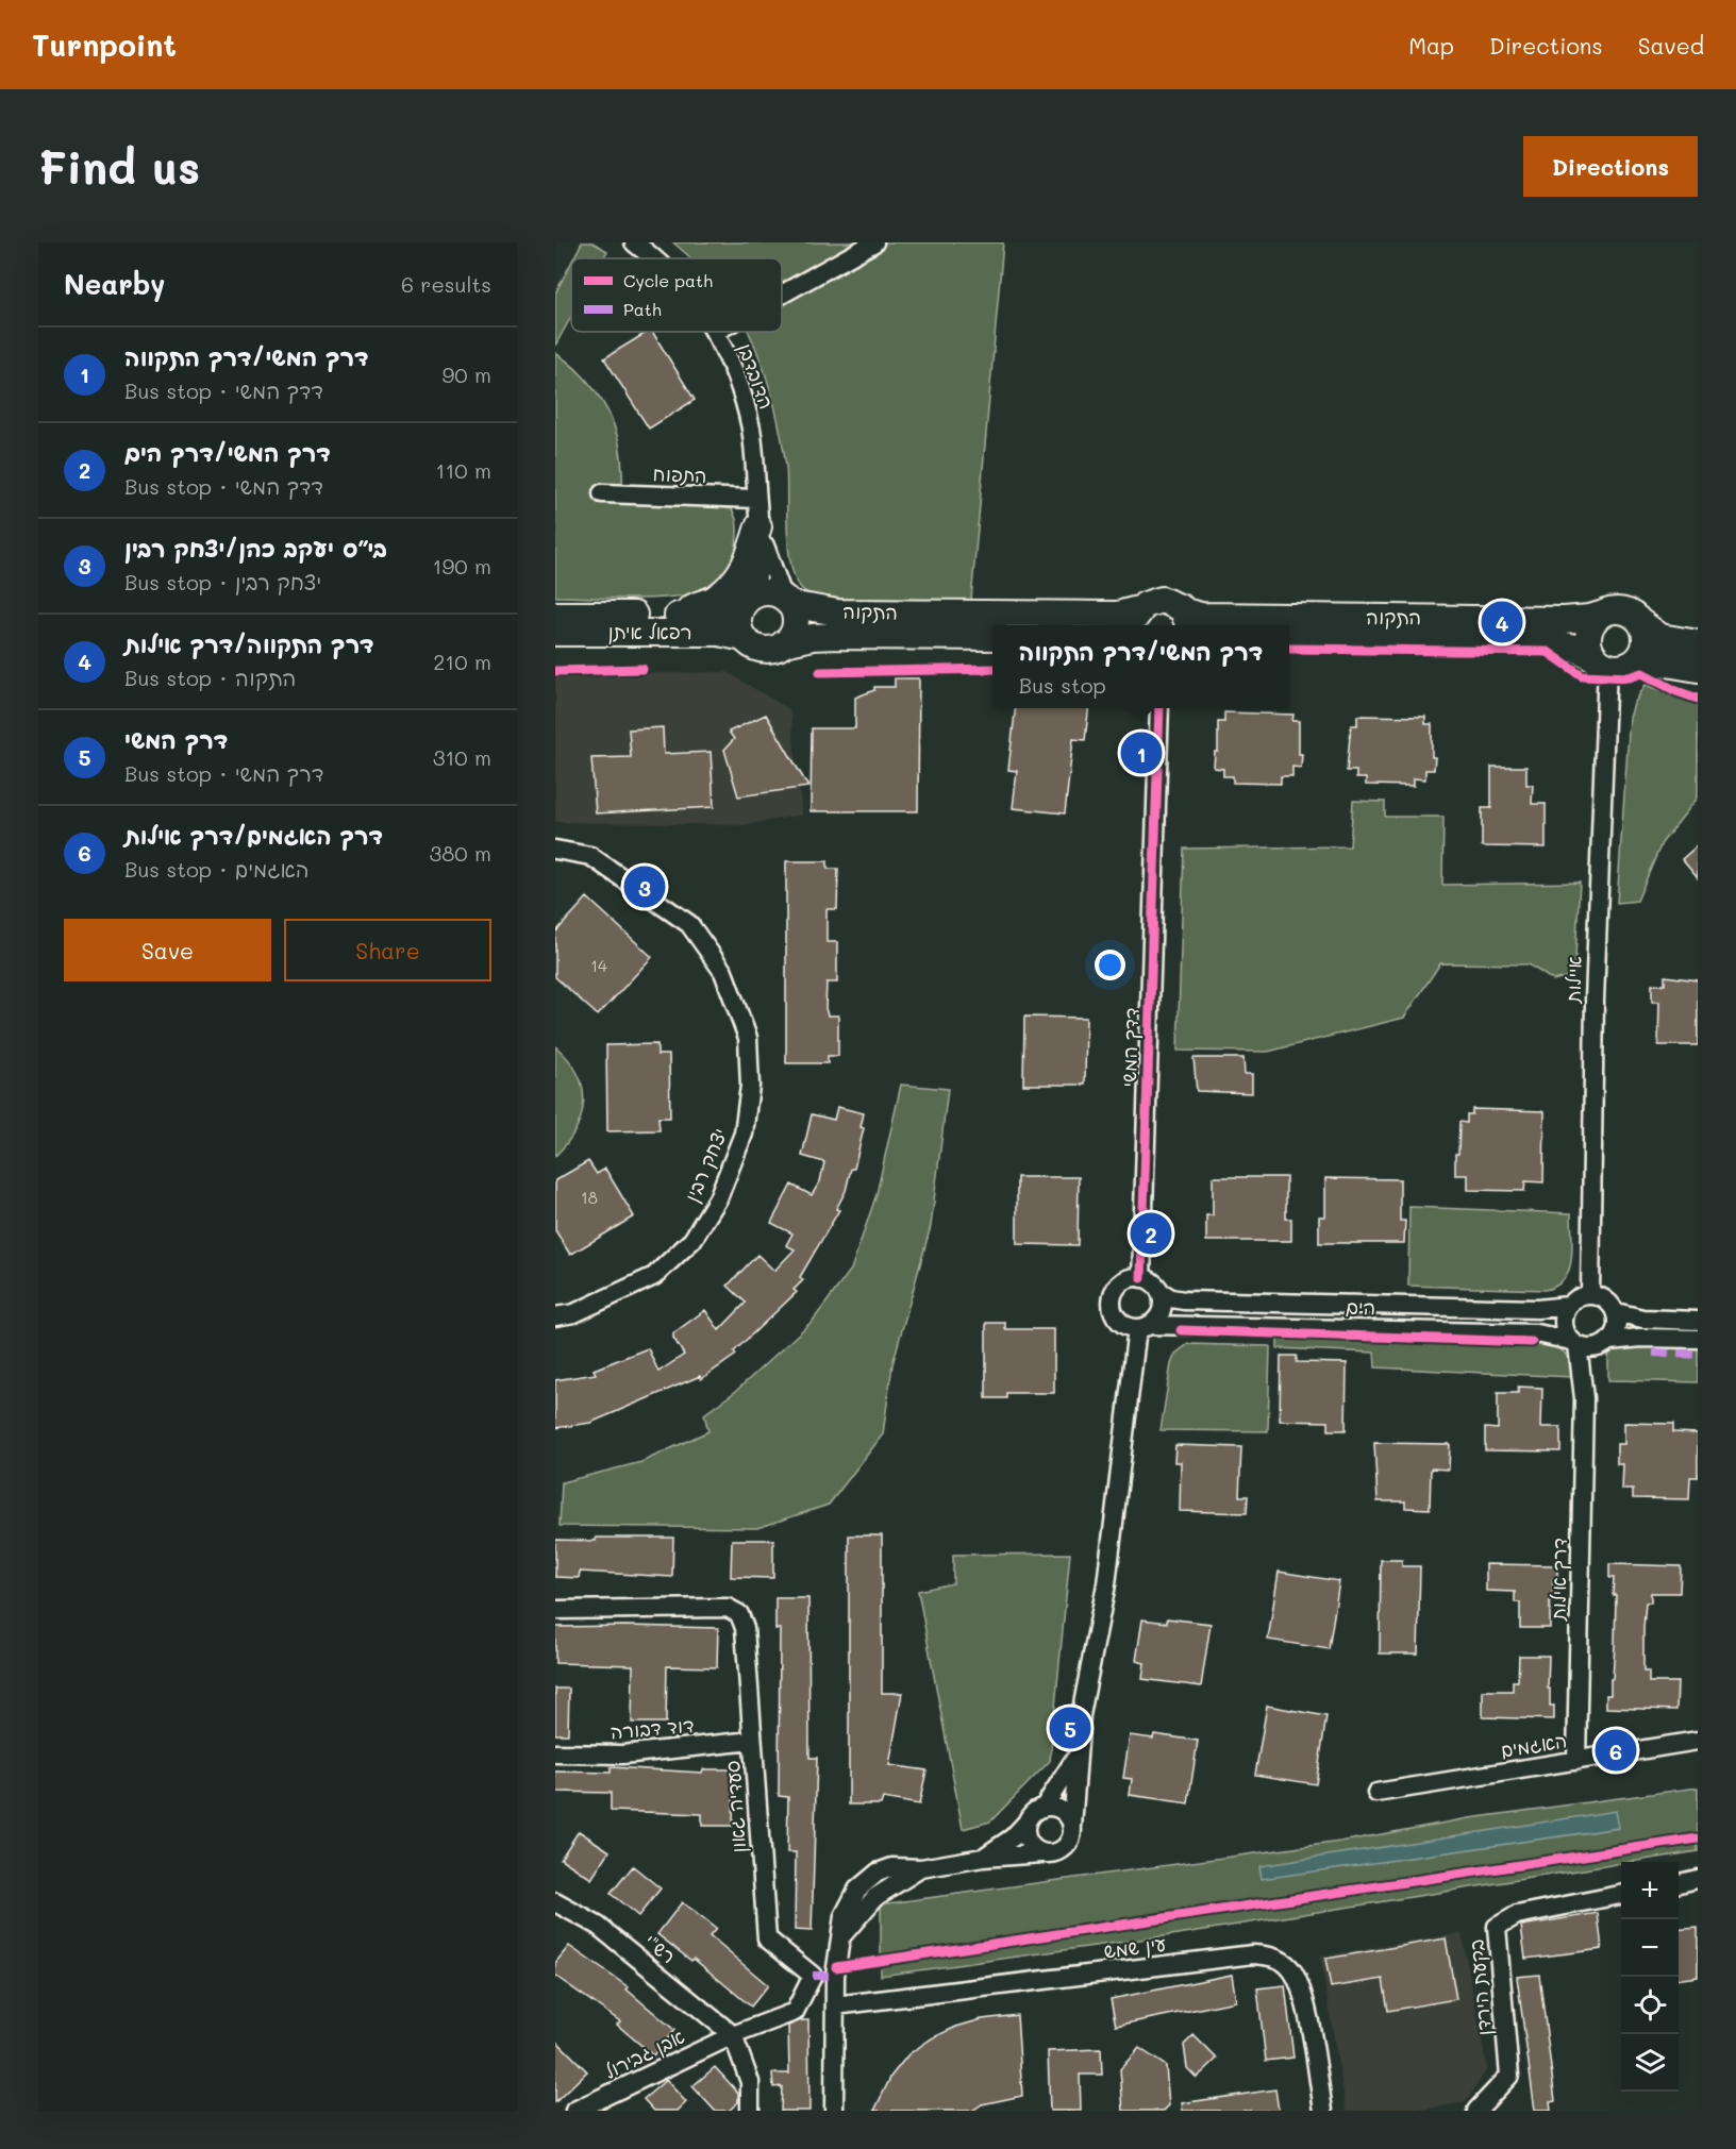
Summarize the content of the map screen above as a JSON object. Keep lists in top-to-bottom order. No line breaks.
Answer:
{"streets":{"street":["הדובדבן","התפוח","התקוה","רפאל איתן","איילות","דדך המשי","יצחק רבין","הים","דרך אילות","דוד דבורה","האגמים","סעדיה גאון","עין שמש","רש\"י","בקעת הירדן","אבן גבירול"]},"crossings":[["הדובדבן","התפוח"],["הדובדבן","התקוה"],["הדובדבן","רפאל איתן"],["התקוה","רפאל איתן"],["התקוה","איילות"],["איילות","הים"],["דדך המשי","הים"],["דרך אילות","האגמים"],["דוד דבורה","סעדיה גאון"],["סעדיה גאון","רש\"י"],["סעדיה גאון","אבן גבירול"],["רש\"י","אבן גבירול"]],"house_numbers":["14","18"],"legend":["Cycle path","Path"],"page":{"header":"Turnpoint","nav":["Map","Directions","Saved"],"buttons":["Directions",["Save","Share"]],"title":"Find us","heading":["Nearby","6 results"],"list":[{"mark":"1","name":"דרך המשי/דרך התקווה","note":"Bus stop · דדך המשי","value":"90 m"},{"mark":"2","name":"דרך המשי/דרך הים","note":"Bus stop · דדך המשי","value":"110 m"},{"mark":"3","name":"בי״ס יעקב כהן/יצחק רבין","note":"Bus stop · יצחק רבין","value":"190 m"},{"mark":"4","name":"דרך התקווה/דרך אילות","note":"Bus stop · התקוה","value":"210 m"},{"mark":"5","name":"דרך המשי","note":"Bus stop · דרך המשי","value":"310 m"},{"mark":"6","name":"דרך האגמים/דרך אילות","note":"Bus stop · האגמים","value":"380 m"}],"pins":["4","1","3","2","5","6"],"popup":["דרך המשי/דרך התקווה","Bus stop"],"map_buttons":["+","−"]}}
